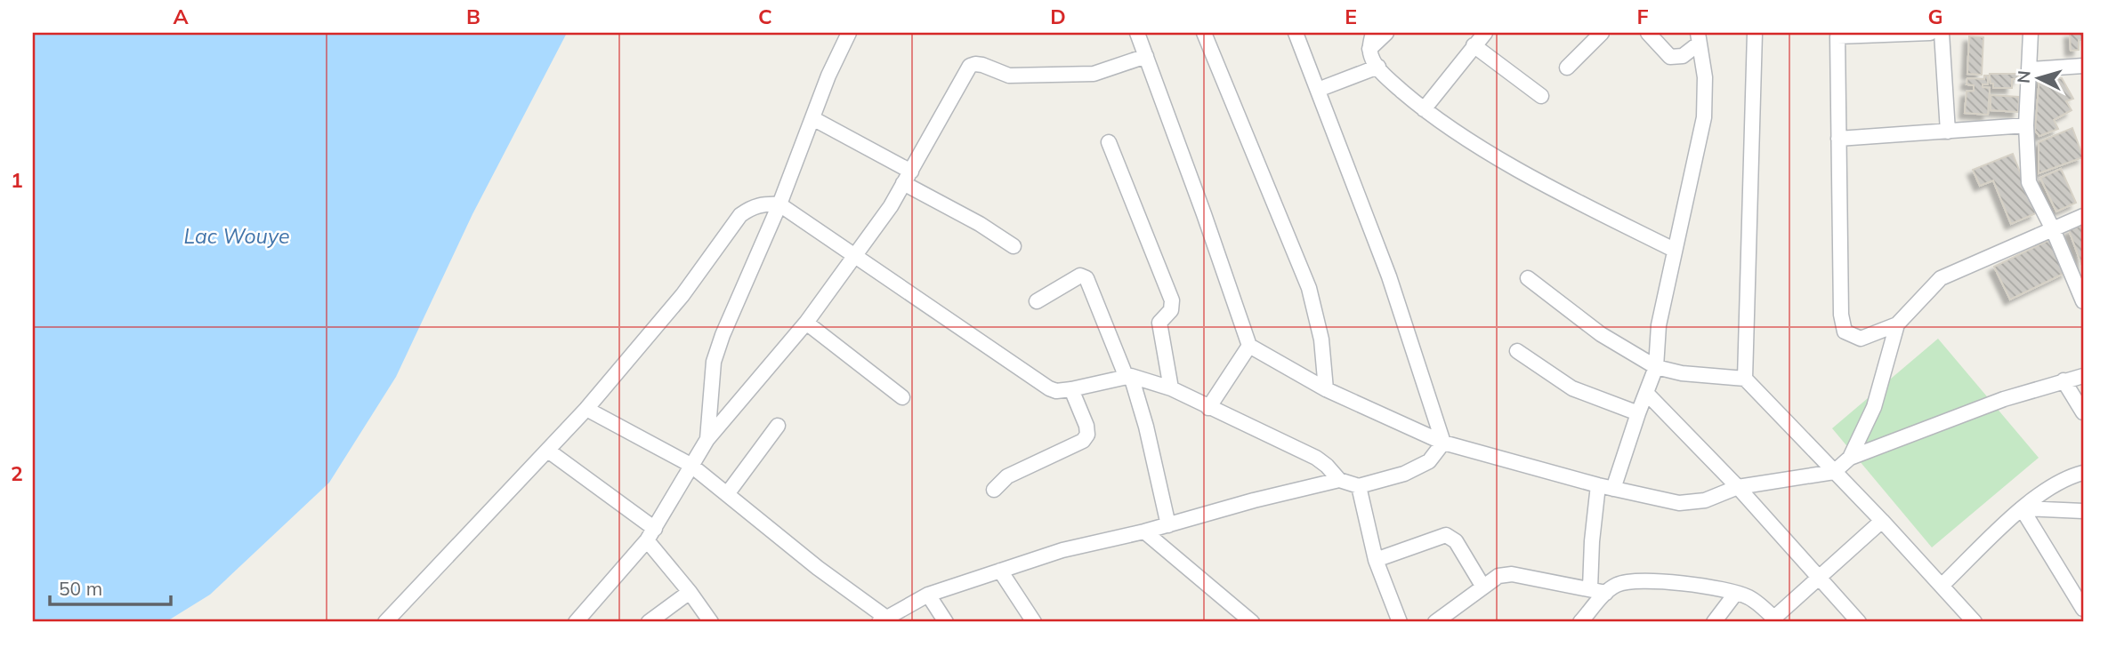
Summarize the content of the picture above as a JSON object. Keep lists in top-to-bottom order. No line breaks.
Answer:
{"water":["Lac Wouye"],"scale_bar":"50 m","north":"left","grid":{"columns":["A","B","C","D","E","F","G"],"rows":["1","2"]}}
